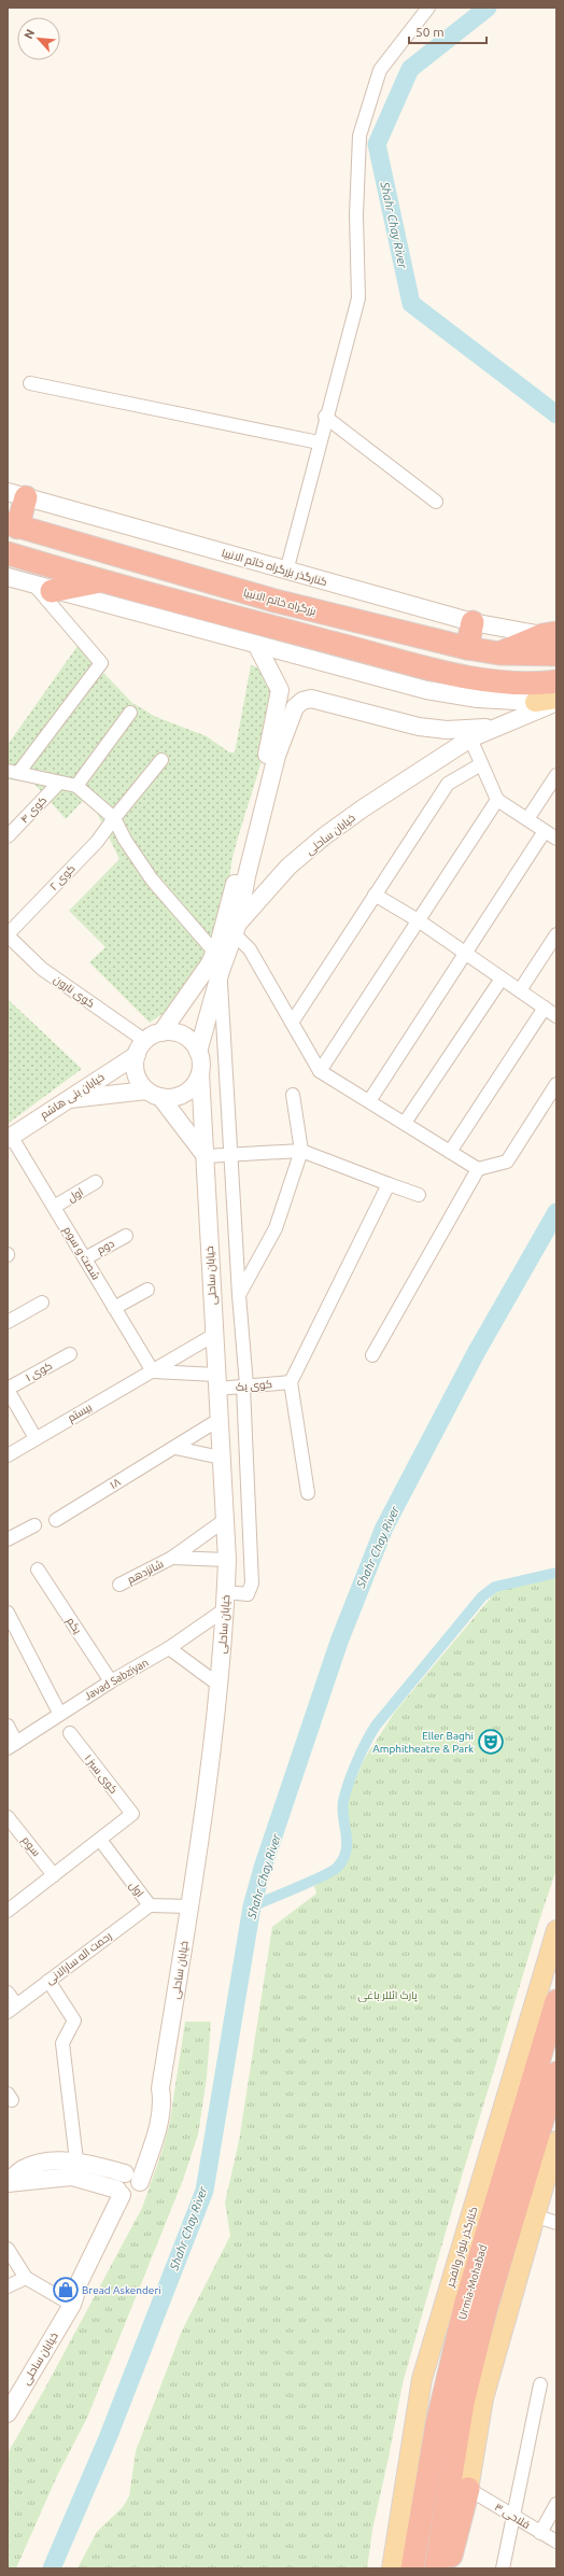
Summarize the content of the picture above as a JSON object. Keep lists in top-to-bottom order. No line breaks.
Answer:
{"streets":{"highway":["بزرگراه خاتم الانبیا","Urmia-Mohabad"],"main road":["کنارگذر بلوار والفجر"],"street":["کنارگذر بزرگراه خاتم الانبیا","کوی ۴","خیابان ساحلی","کوی ۲","کوی نارون","خیابان بنی هاشم","اول","دوم","شصت و سوم","کوی ۱","کوی یک","بیستم","۱۸","شانزدهم","یکم","Javad Sabziyan","کوی سبز ۱","سوم","رحمت اله سارالانی","فلاحی ۳"]},"crossings":[["خیابان ساحلی","کوی نارون"],["خیابان ساحلی","خیابان بنی هاشم"],["خیابان ساحلی","اول"],["خیابان ساحلی","کوی یک"],["خیابان ساحلی","بیستم"],["خیابان ساحلی","۱۸"],["خیابان ساحلی","شانزدهم"],["خیابان ساحلی","Javad Sabziyan"],["کوی ۲","کوی نارون"],["کوی نارون","خیابان بنی هاشم"],["خیابان بنی هاشم","شصت و سوم"],["اول","شصت و سوم"],["اول","کوی سبز ۱"],["اول","رحمت اله سارالانی"],["دوم","شصت و سوم"],["شصت و سوم","کوی یک"],["شصت و سوم","بیستم"],["کوی یک","بیستم"],["یکم","Javad Sabziyan"]],"water":["Shahr Chay River"],"parks":["پارک ائللر باغی"],"places":{"theatre":["Eller Baghi Amphitheatre & Park"],"shop":["Bread Askenderi"]},"scale_bar":"50 m","north":"top left"}
